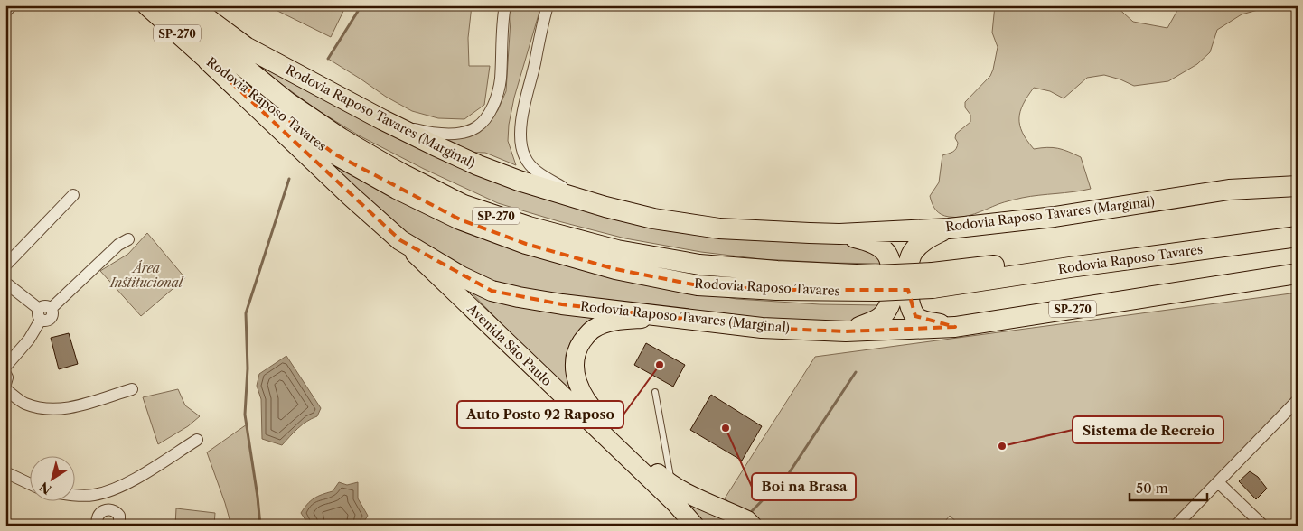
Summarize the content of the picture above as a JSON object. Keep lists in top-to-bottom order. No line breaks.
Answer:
{"streets":{"highway":["SP-270","Rodovia Raposo Tavares","Rodovia Raposo Tavares (Marginal)"],"main road":["Avenida São Paulo"]},"crossings":[["Rodovia Raposo Tavares","Rodovia Raposo Tavares (Marginal)"],["Rodovia Raposo Tavares (Marginal)","Avenida São Paulo"]],"parks":["Área Institucional"],"places":["Auto Posto 92 Raposo","Boi na Brasa","Sistema de Recreio"],"scale_bar":"50 m","north":"bottom left"}
